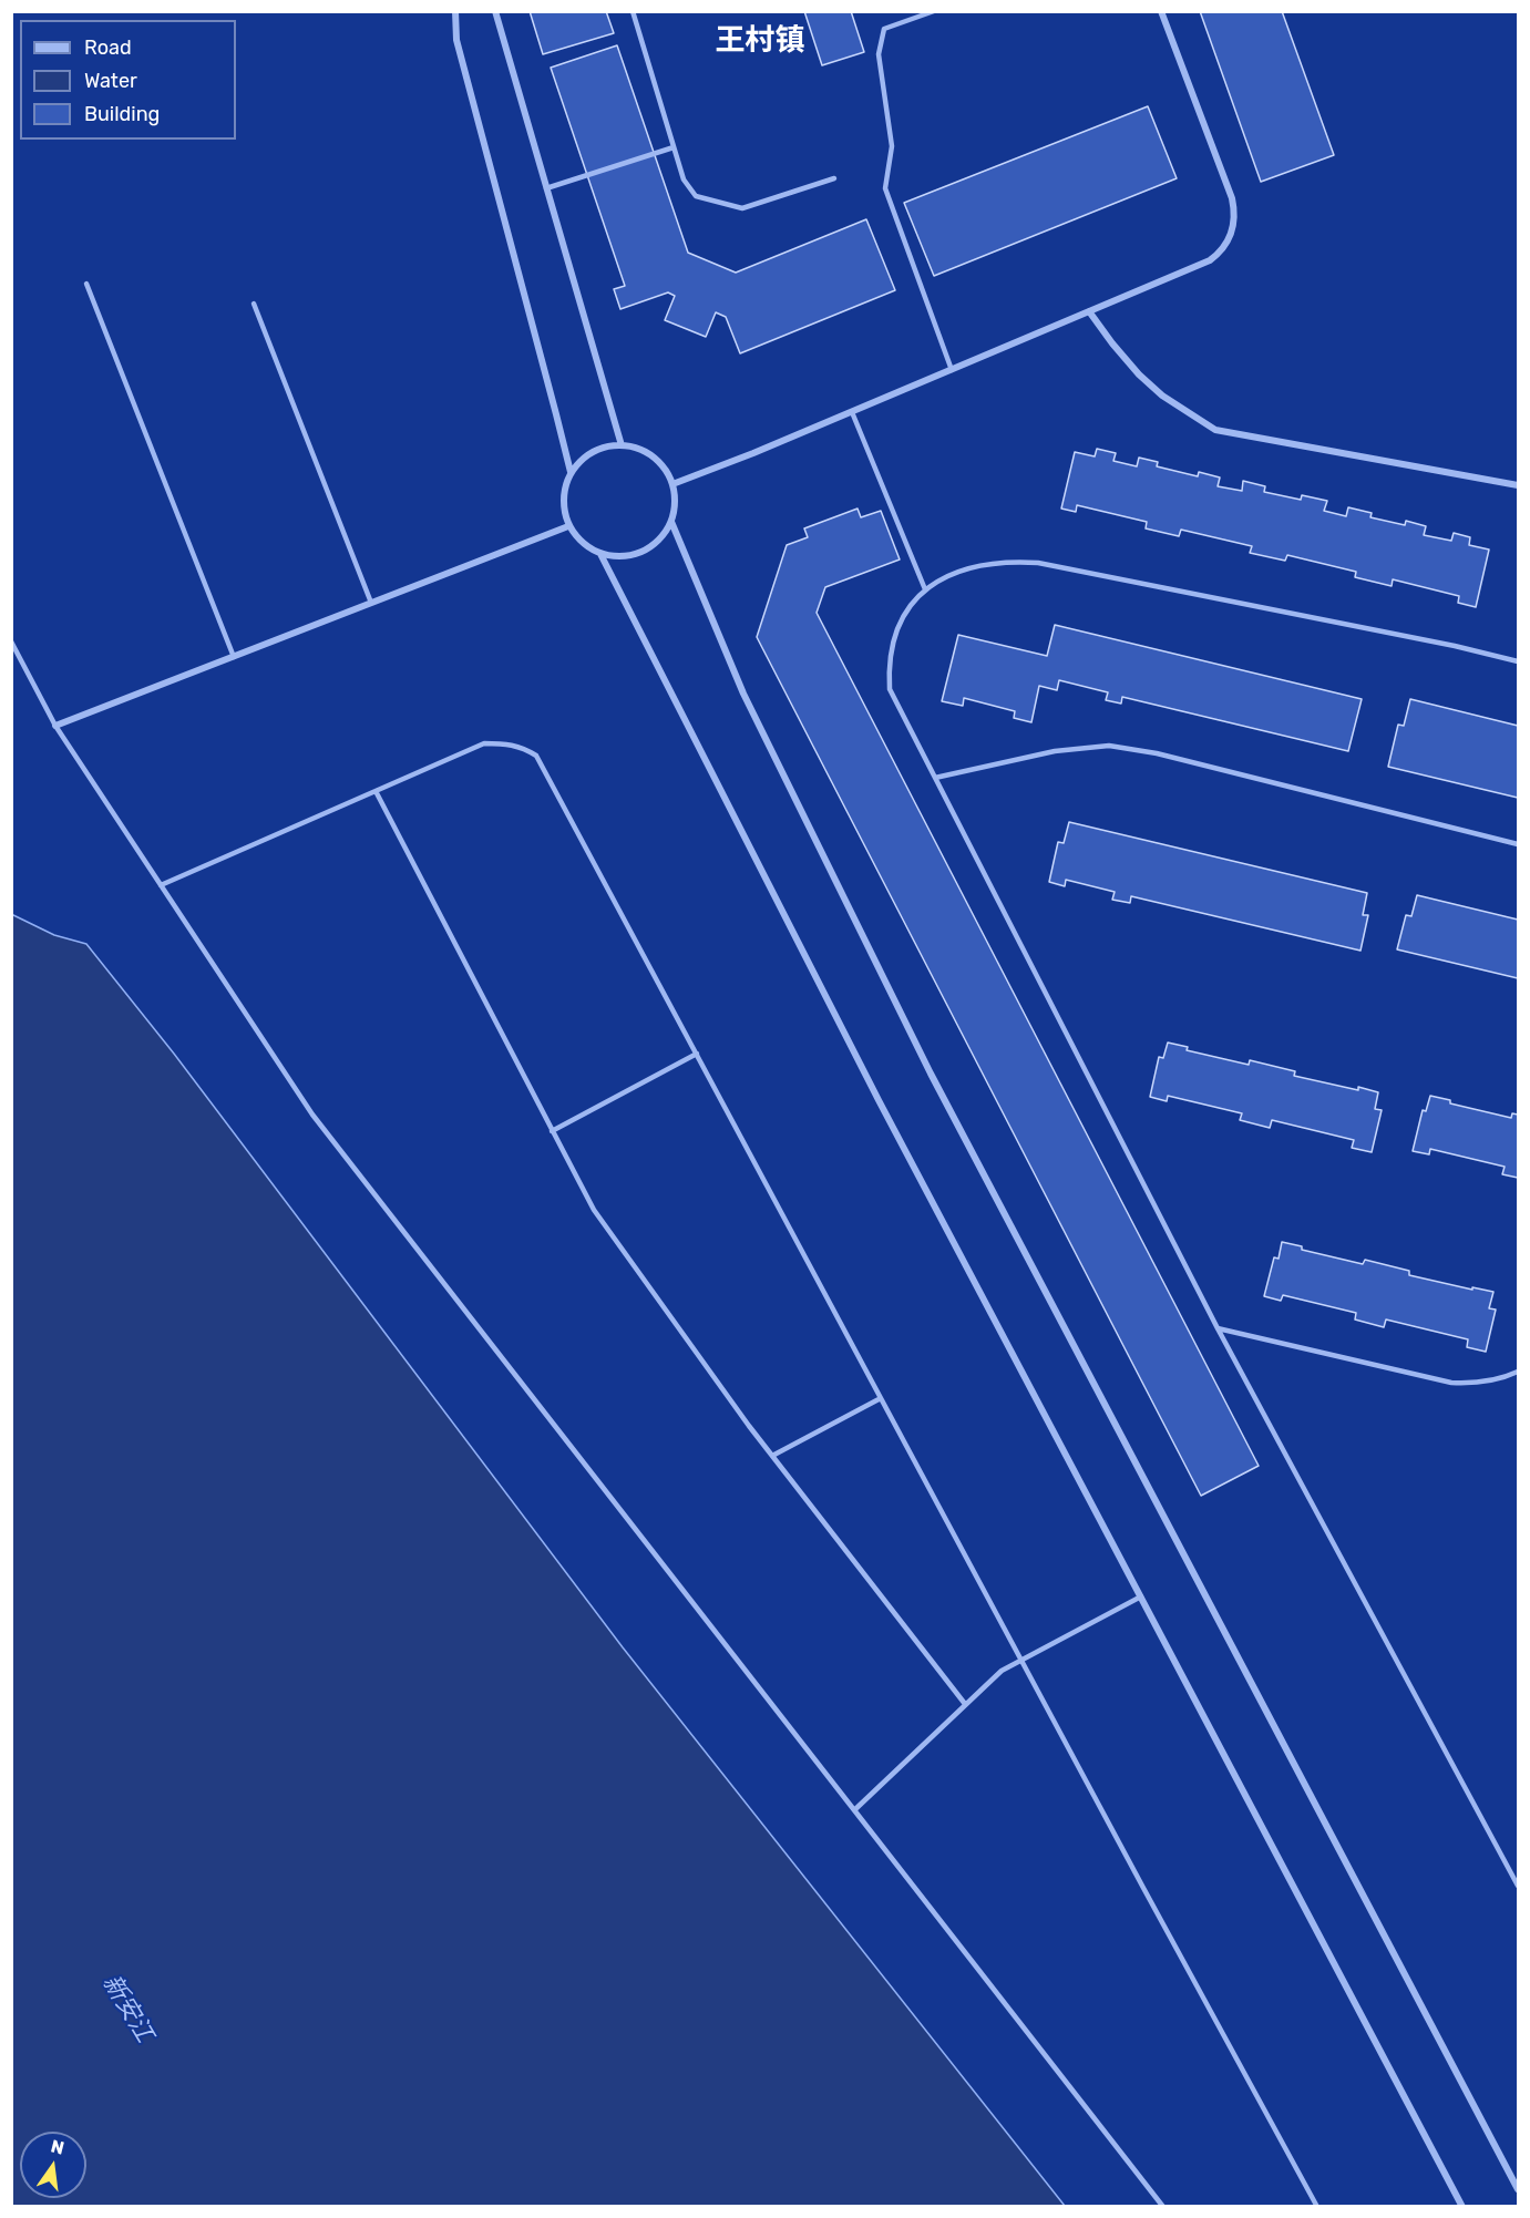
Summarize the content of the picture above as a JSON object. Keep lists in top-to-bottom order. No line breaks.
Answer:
{"districts":["王村镇"],"water":["新安江"],"legend":["Road","Water","Building"],"north":"top"}
